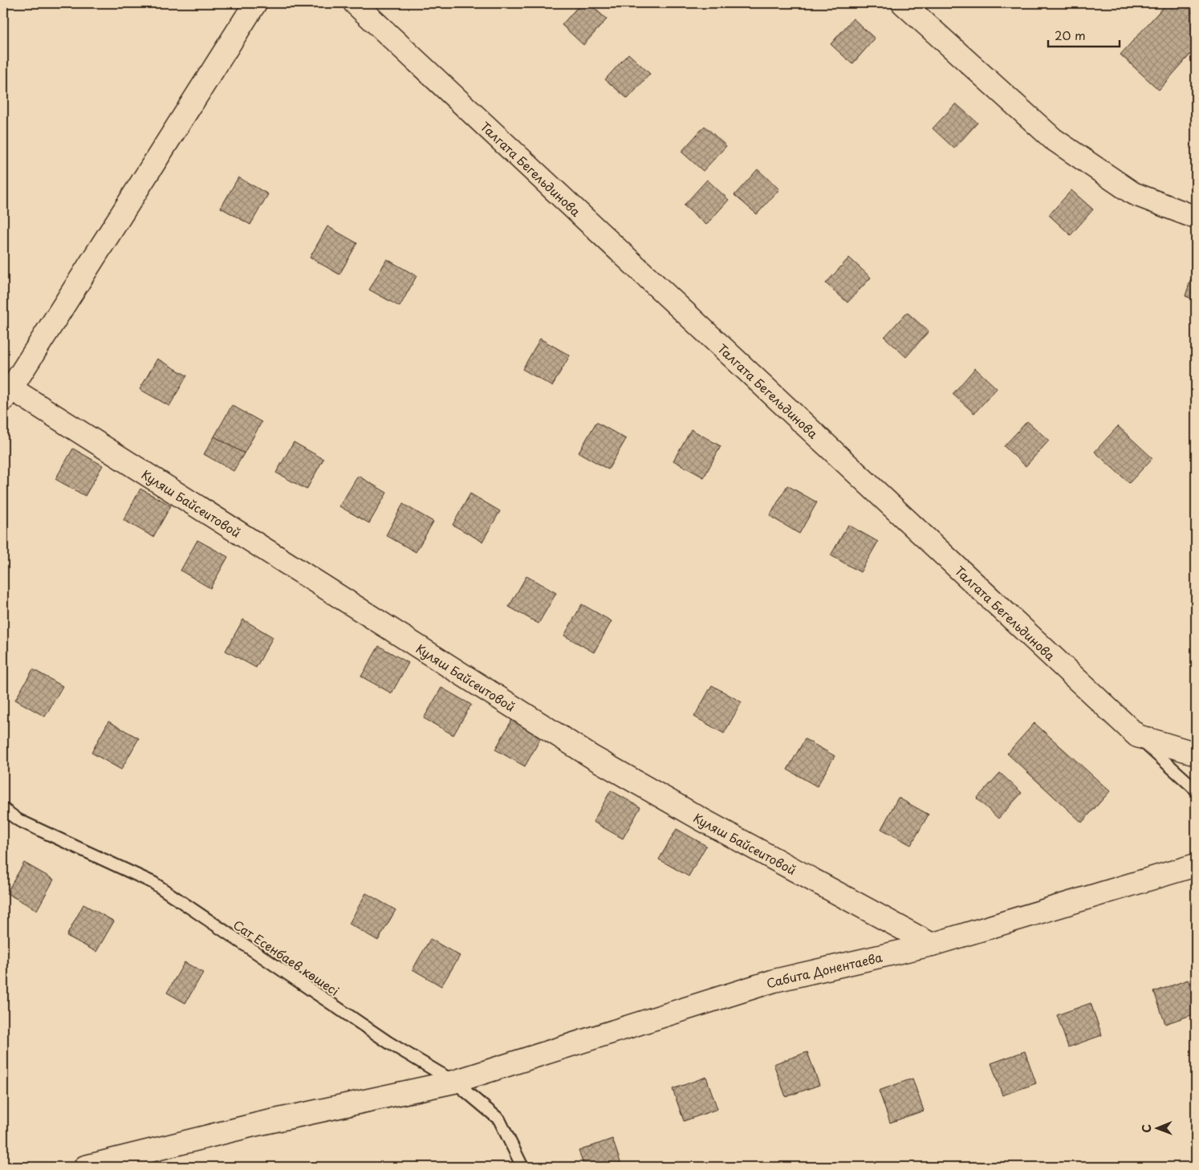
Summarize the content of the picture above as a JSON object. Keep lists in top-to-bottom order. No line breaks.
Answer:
{"streets":{"street":["Талгата Бегельдинова","Куляш Байсеитовой","Сабита Донентаева"],"lane":["Сат Есенбаев көшесі"]},"crossings":[["Куляш Байсеитовой","Сабита Донентаева"],["Сат Есенбаев көшесі","Сабита Донентаева"]],"scale_bar":"20 m","north":"left"}
